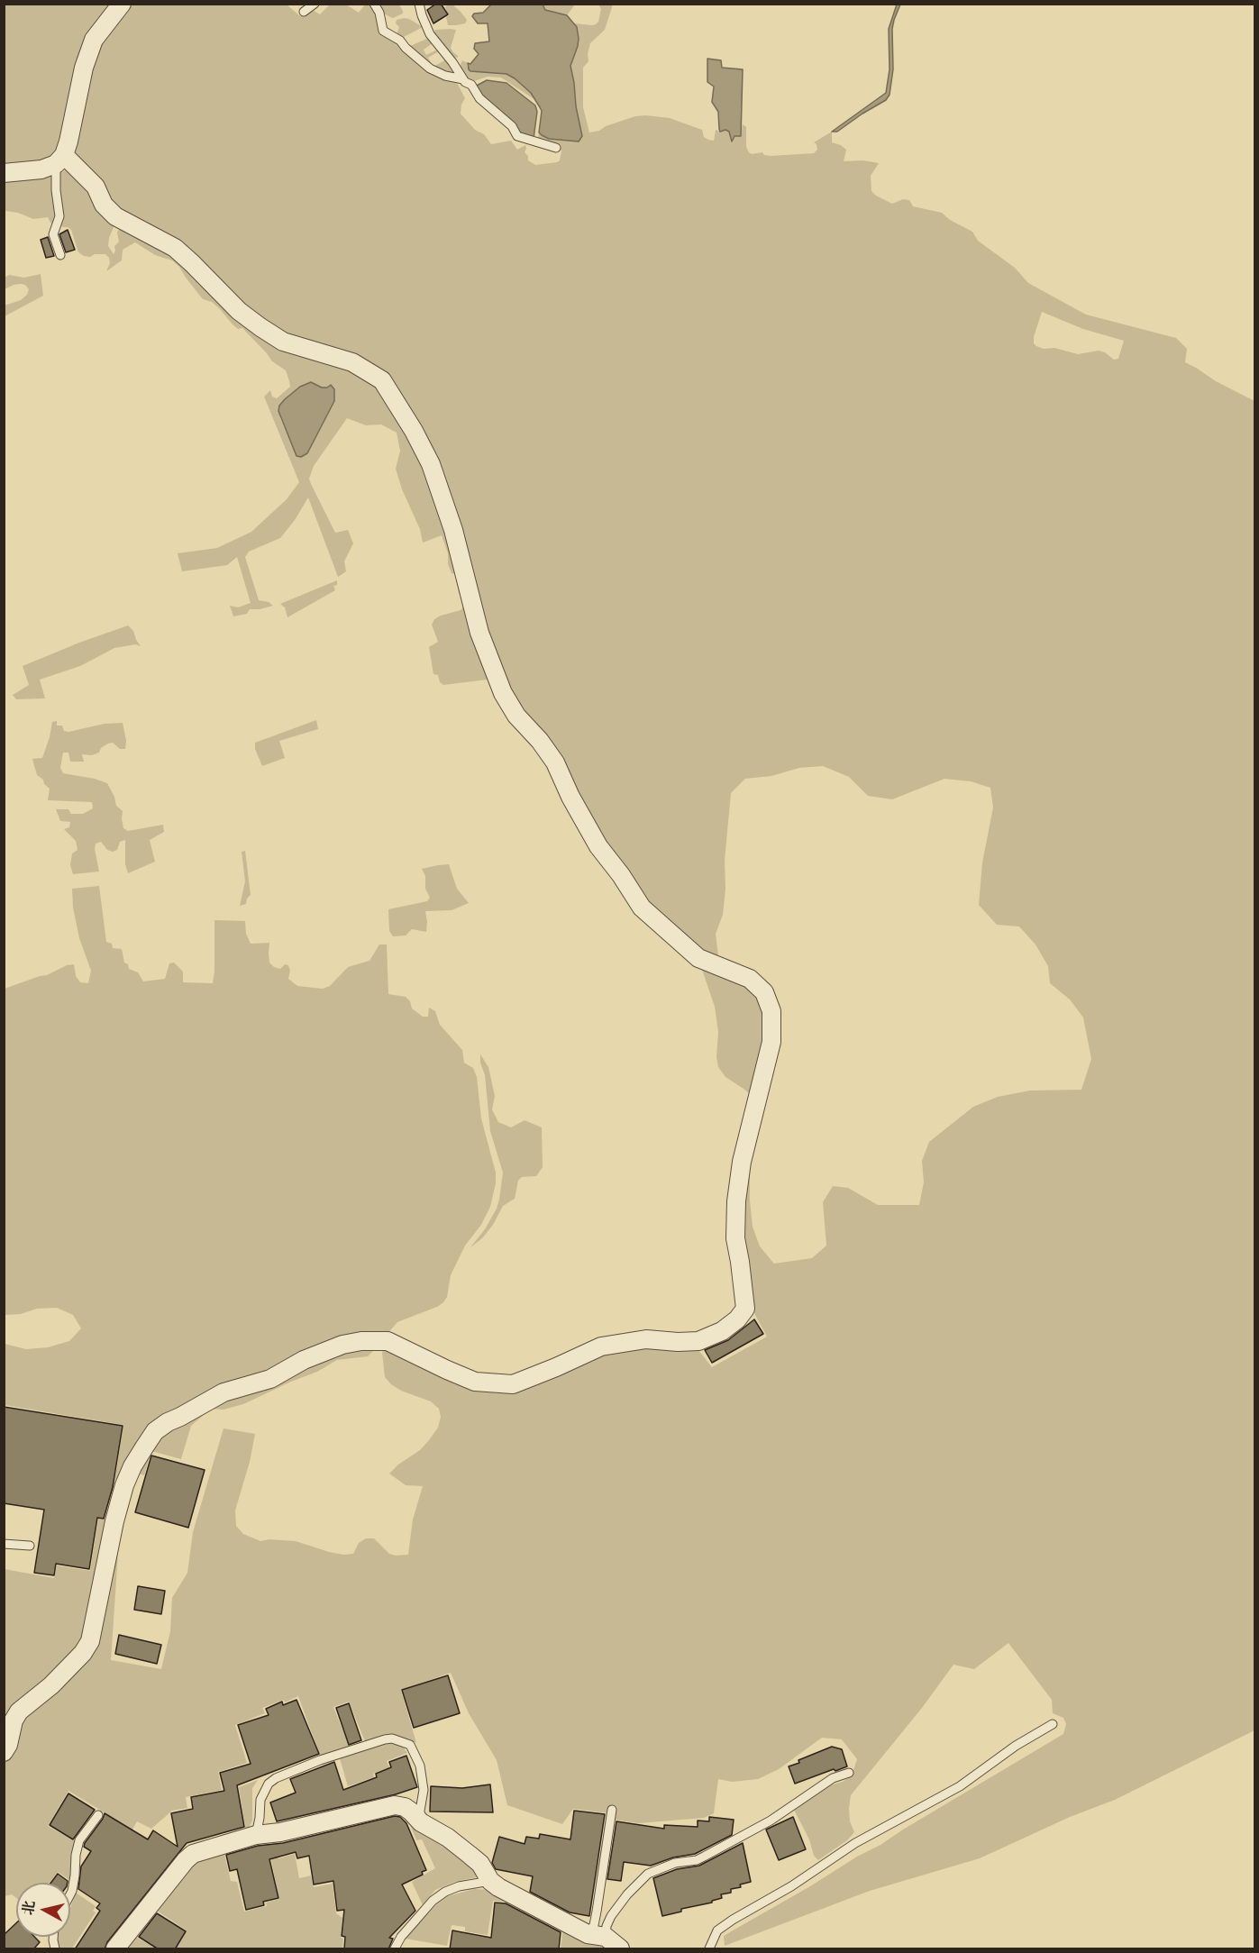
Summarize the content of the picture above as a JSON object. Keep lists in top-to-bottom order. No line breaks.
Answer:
{"north":"left"}
